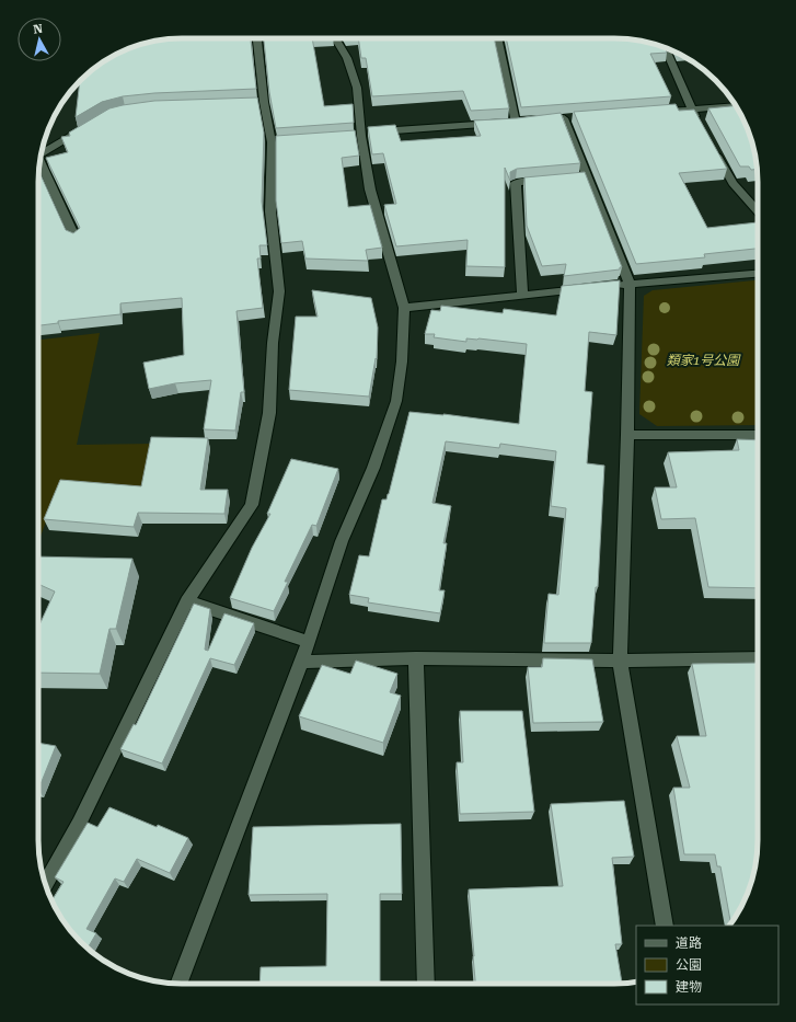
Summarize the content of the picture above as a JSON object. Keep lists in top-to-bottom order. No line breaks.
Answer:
{"parks":["類家1号公園"],"legend":["道路","公園","建物"],"north":"top"}
